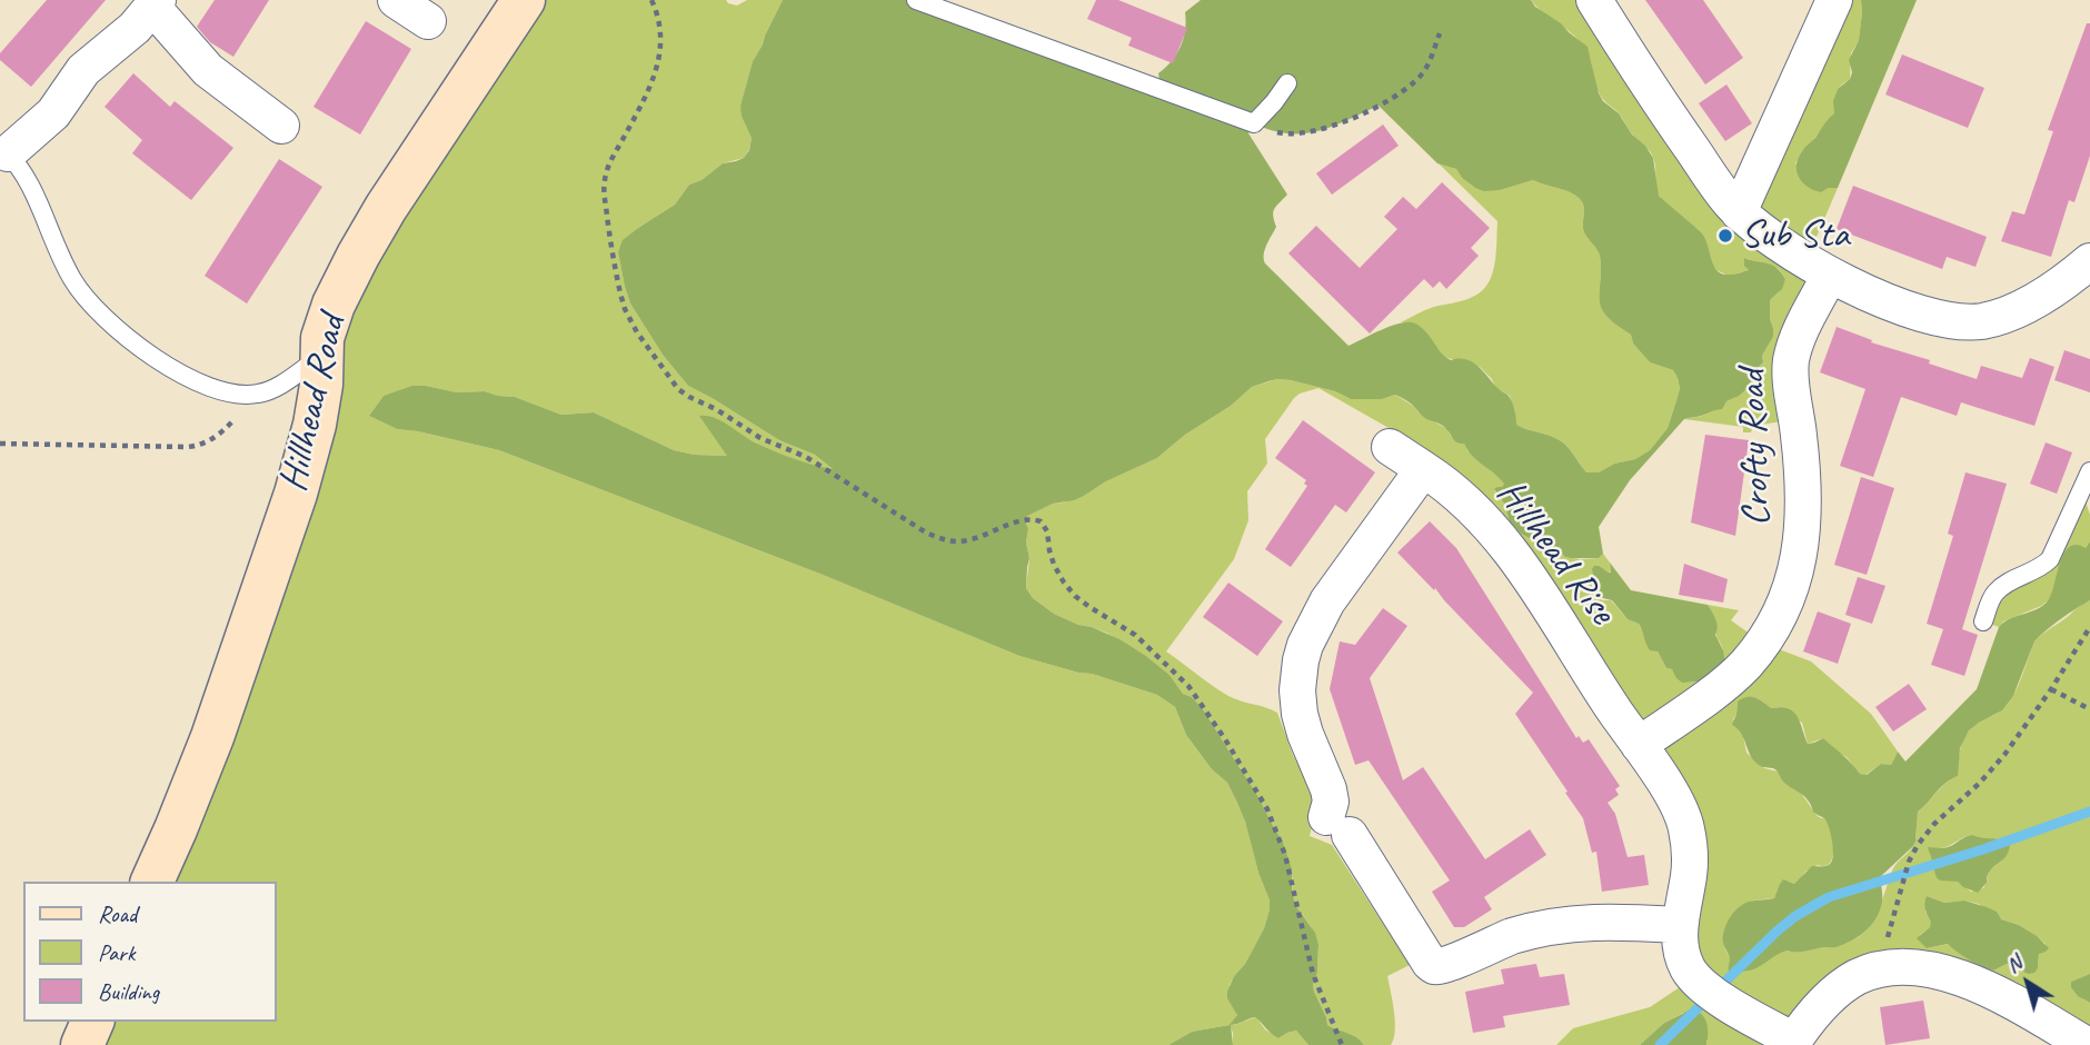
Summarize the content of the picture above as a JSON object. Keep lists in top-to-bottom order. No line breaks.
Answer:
{"streets":{"street":["Hillhead Road","Crofty Road","Hillhead Rise"]},"crossings":[["Crofty Road","Hillhead Rise"]],"places":["Sub Sta"],"legend":["Road","Park","Building"],"north":"top left"}
